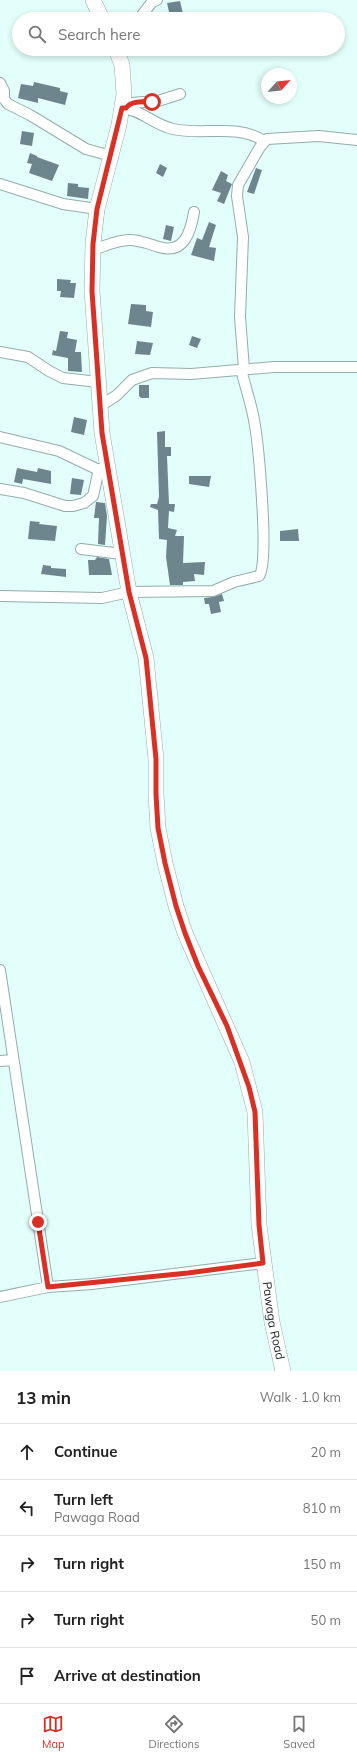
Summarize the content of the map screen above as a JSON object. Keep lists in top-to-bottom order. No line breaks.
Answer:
{"streets":{"main road":["Pawaga Road"]},"north":"top right","page":{"search":"Search here","heading":["13 min","Walk · 1.0 km"],"list":[["Continue","20 m"],["Turn left","Pawaga Road","810 m"],["Turn right","150 m"],["Turn right","50 m"],"Arrive at destination"],"nav":["Map","Directions","Saved"]}}
